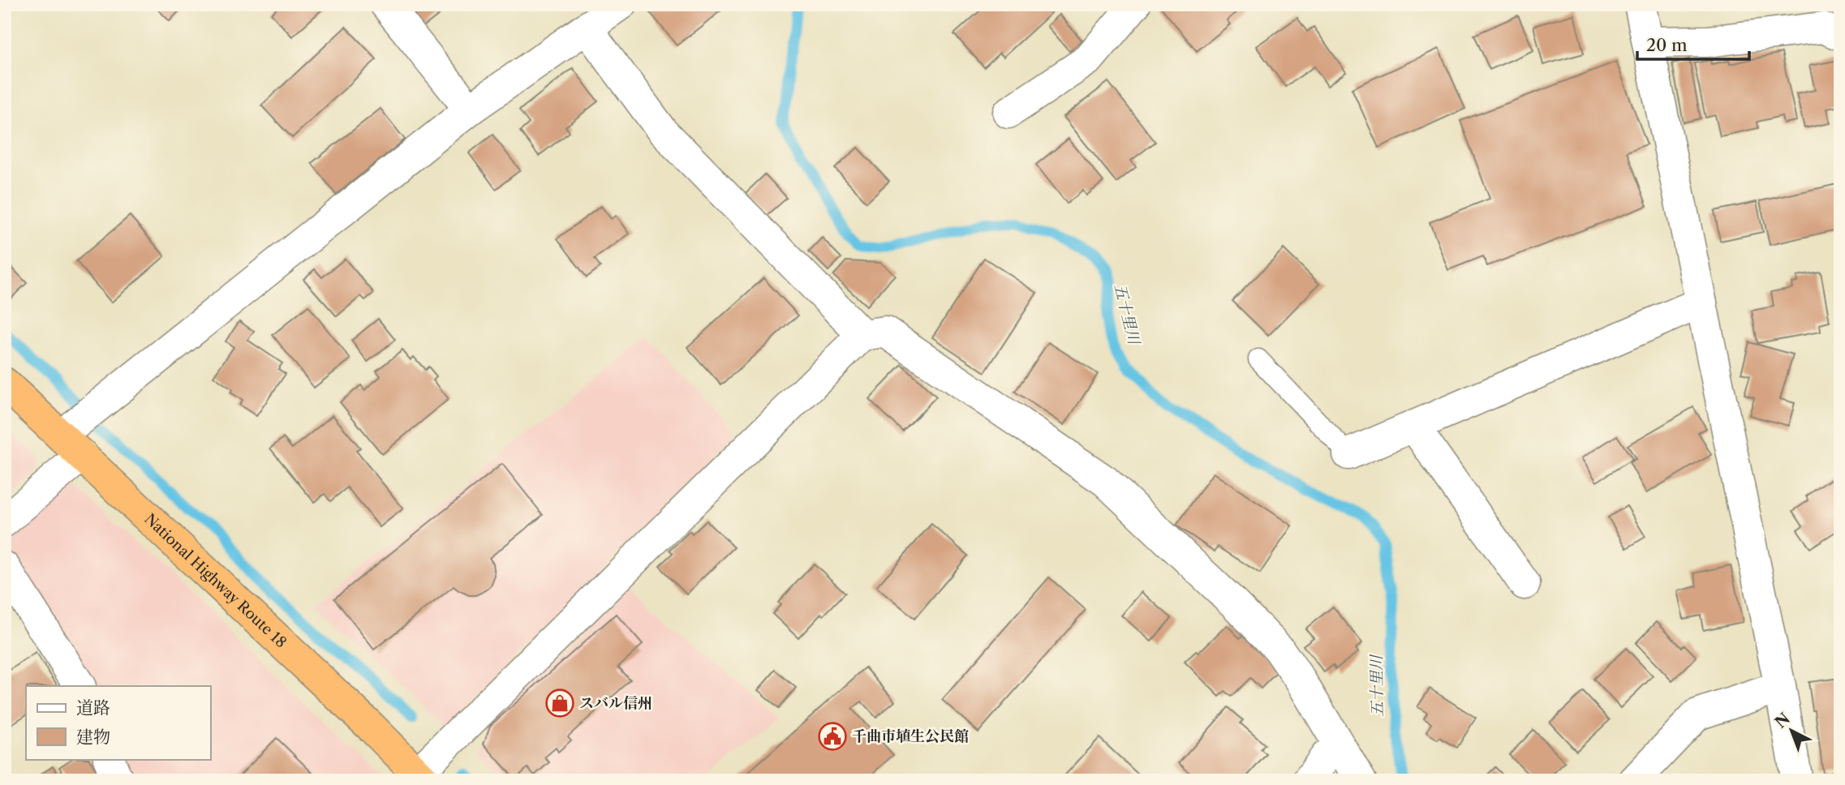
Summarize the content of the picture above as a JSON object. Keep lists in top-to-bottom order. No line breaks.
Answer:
{"streets":{"highway":["National Highway Route 18"]},"water":["五十里川"],"places":{"shop":["スバル信州"],"public building":["千曲市埴生公民館"]},"legend":["道路","建物"],"scale_bar":"20 m","north":"top left"}
